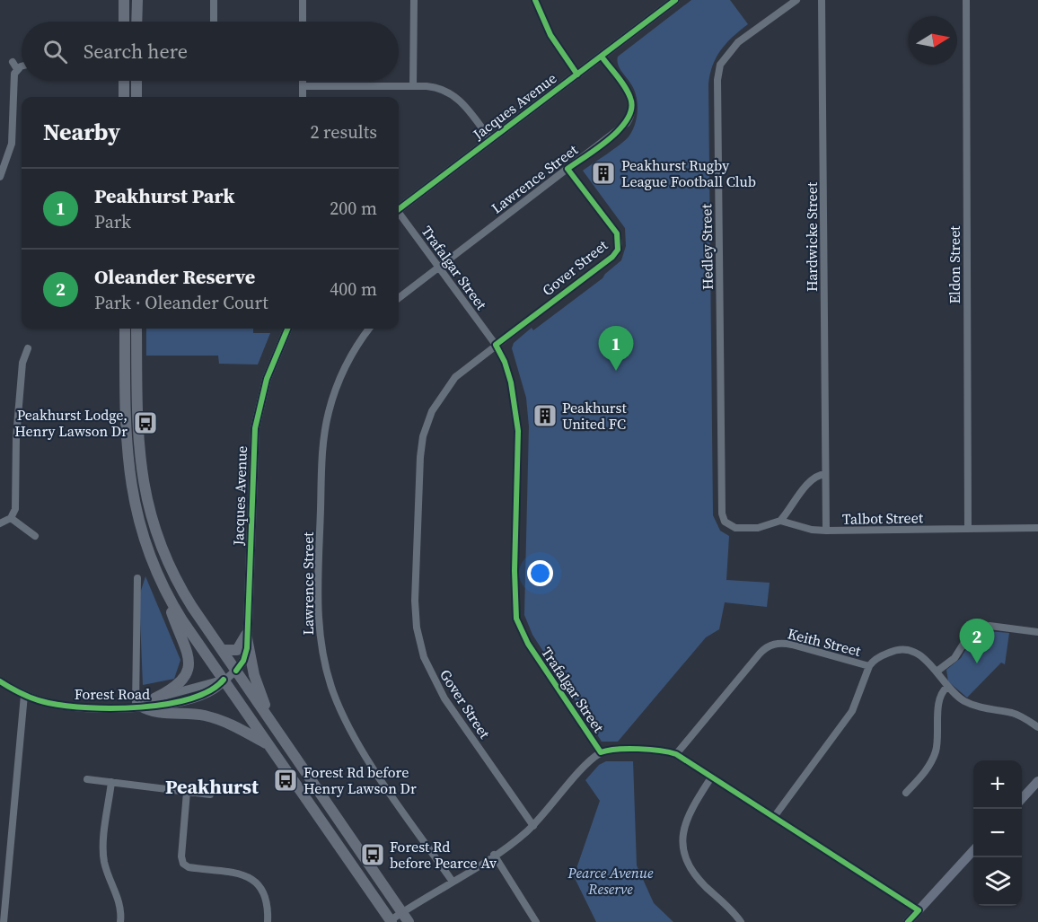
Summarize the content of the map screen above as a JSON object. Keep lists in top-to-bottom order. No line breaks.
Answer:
{"streets":{"main road":["Jacques Avenue"],"street":["Lawrence Street","Hardwicke Street","Hedley Street","Eldon Street","Trafalgar Street","Gover Street","Talbot Street","Keith Street","Forest Road"]},"crossings":[["Jacques Avenue","Lawrence Street"],["Lawrence Street","Trafalgar Street"],["Lawrence Street","Gover Street"],["Hardwicke Street","Talbot Street"],["Hedley Street","Talbot Street"],["Eldon Street","Talbot Street"],["Trafalgar Street","Gover Street"],["Trafalgar Street","Keith Street"]],"districts":["Peakhurst"],"parks":["Pearce Avenue Reserve"],"places":{"building":["Peakhurst Rugby League Football Club","Peakhurst United FC"],"bus stop":["Peakhurst Lodge, Henry Lawson Dr","Forest Rd before Henry Lawson Dr","Forest Rd before Pearce Av"]},"north":"right","page":{"search":"Search here","heading":["Nearby","2 results"],"list":[{"mark":"1","name":"Peakhurst Park","note":"Park","value":"200 m"},{"mark":"2","name":"Oleander Reserve","note":"Park · Oleander Court","value":"400 m"}],"pins":["1","2"],"map_buttons":["+","−"]}}
